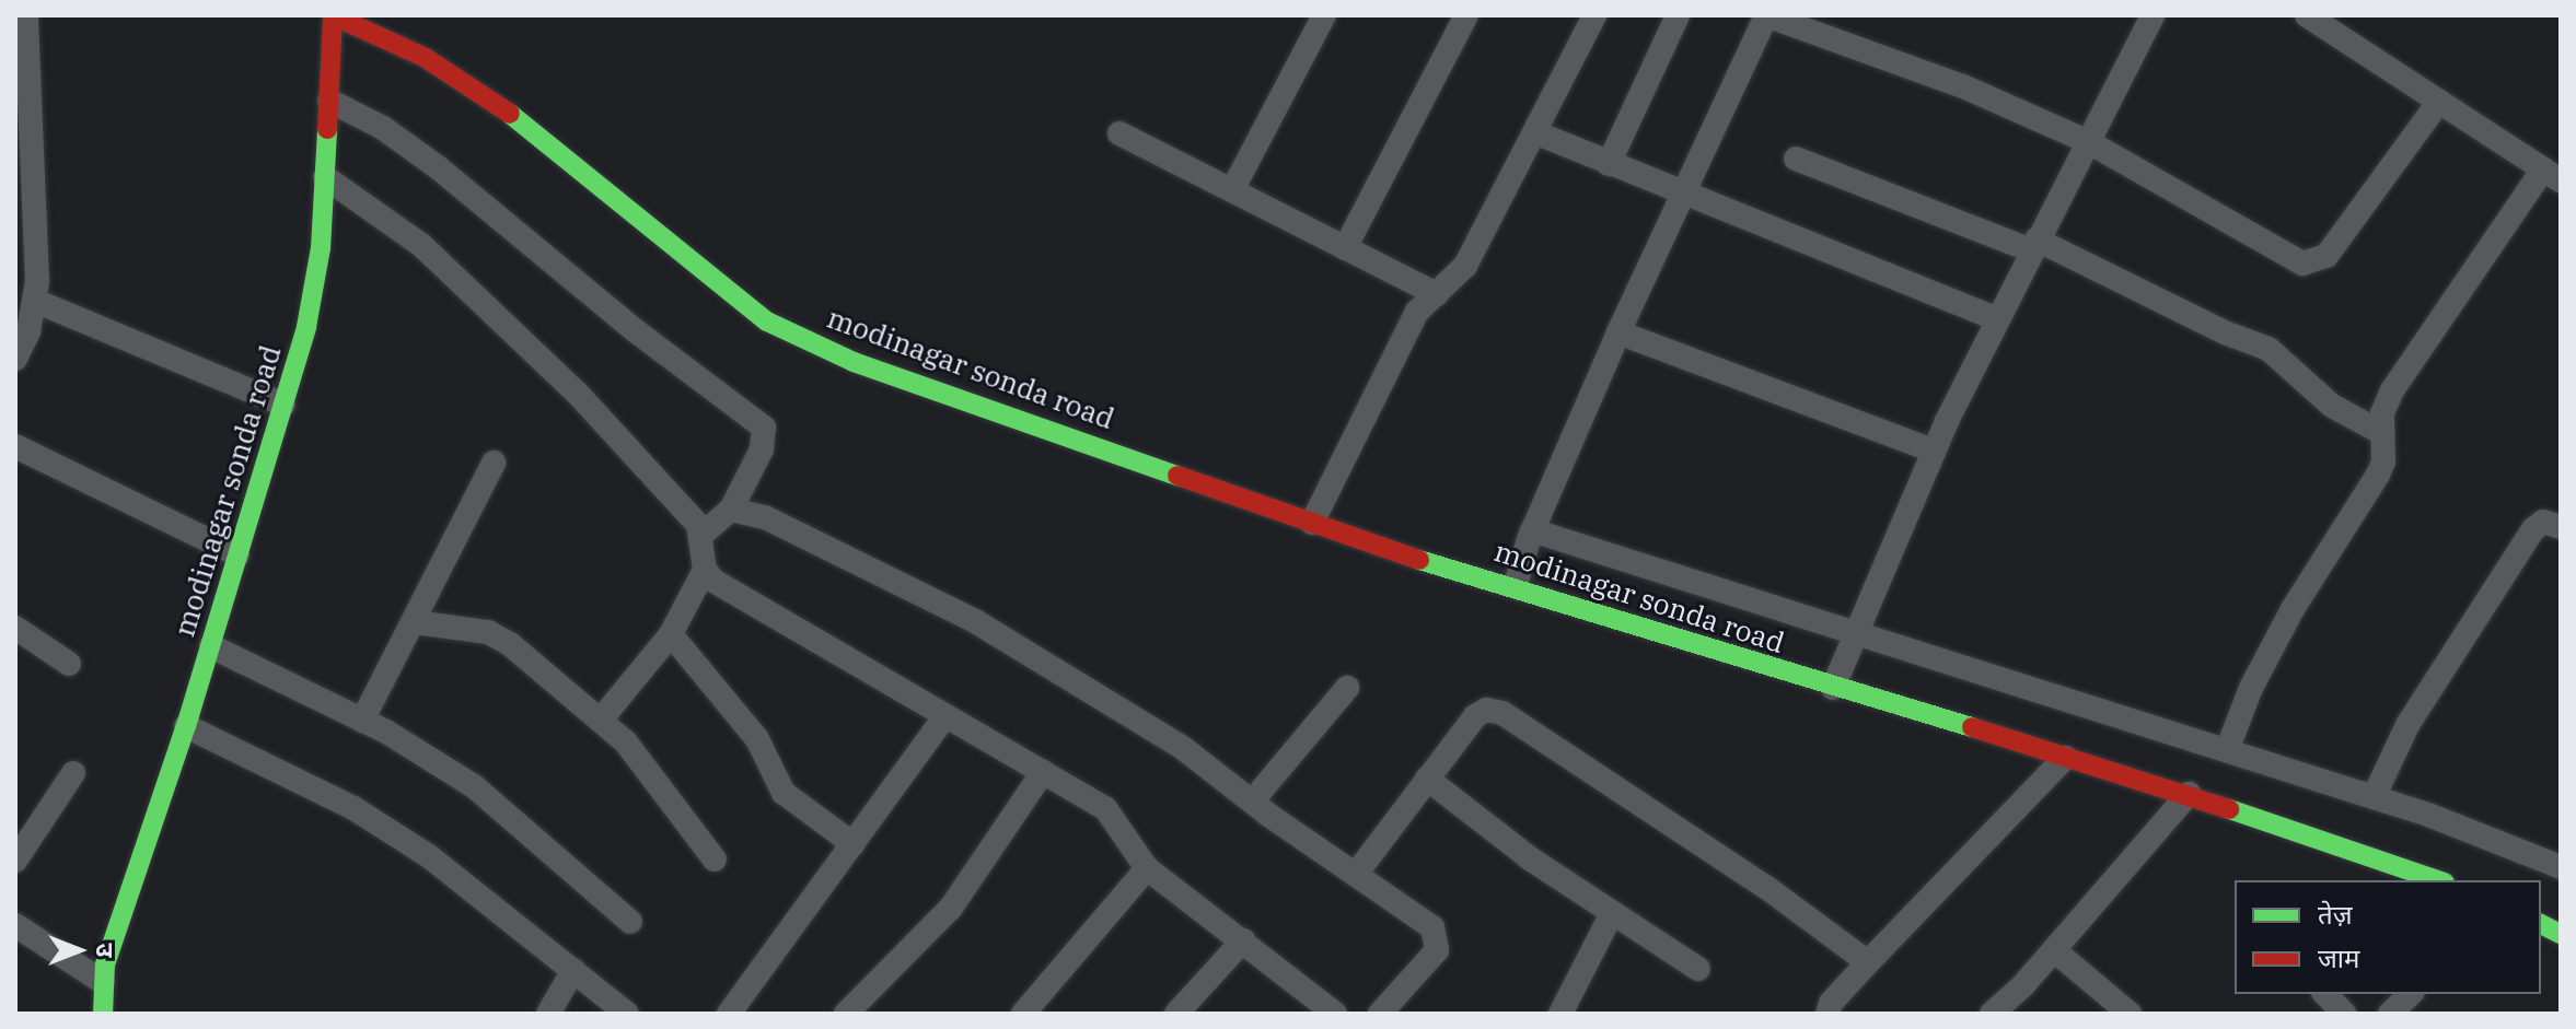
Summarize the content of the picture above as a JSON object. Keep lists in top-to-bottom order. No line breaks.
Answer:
{"streets":{"street":["modinagar sonda road"]},"legend":["तेज़","जाम"],"north":"right"}
